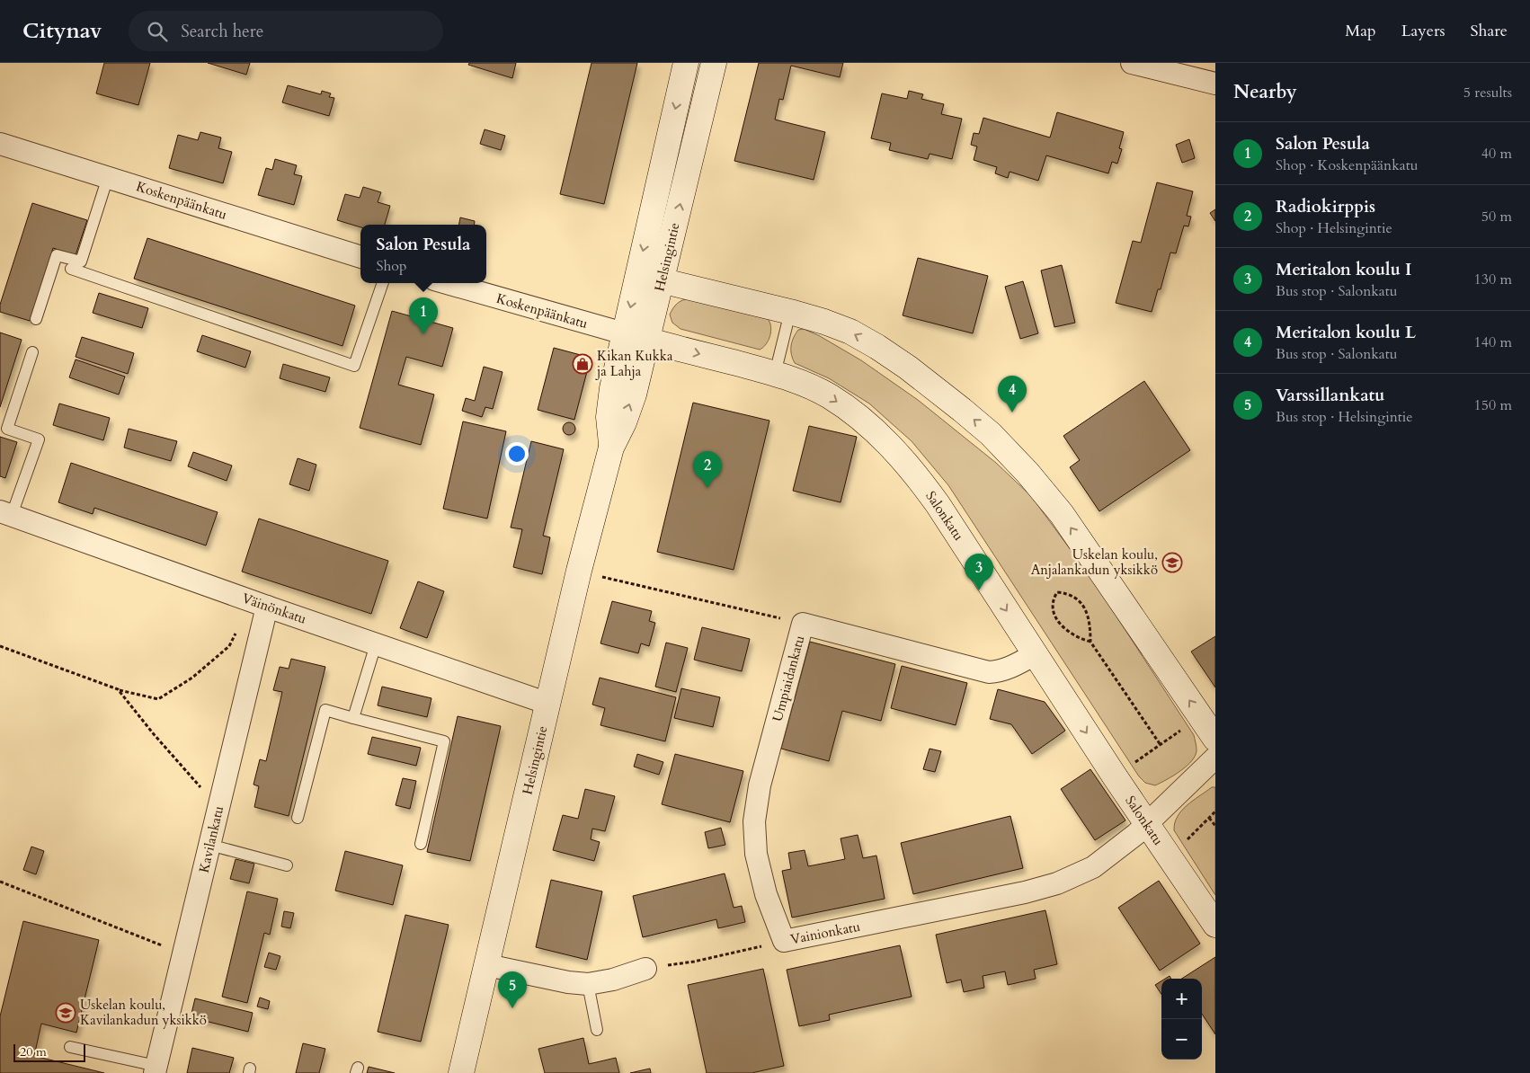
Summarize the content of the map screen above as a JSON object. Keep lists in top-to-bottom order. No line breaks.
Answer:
{"streets":{"main road":["Helsingintie","Salonkatu"],"street":["Koskenpäänkatu","Väinönkatu","Umpiaidankatu","Kavilankatu","Vainionkatu"]},"crossings":[["Koskenpäänkatu","Helsingintie"],["Koskenpäänkatu","Salonkatu"],["Helsingintie","Salonkatu"],["Helsingintie","Väinönkatu"],["Salonkatu","Umpiaidankatu"],["Salonkatu","Vainionkatu"],["Väinönkatu","Kavilankatu"],["Umpiaidankatu","Vainionkatu"]],"places":{"shop":["Kikan Kukka ja Lahja"],"school or university":["Uskelan koulu, Anjalankadun yksikkö","Uskelan koulu, Kavilankadun yksikkö"]},"scale_bar":"20 m","page":{"header":"Citynav","search":"Search here","nav":["Map","Layers","Share"],"heading":["Nearby","5 results"],"list":[{"mark":"1","name":"Salon Pesula","note":"Shop · Koskenpäänkatu","value":"40 m"},{"mark":"2","name":"Radiokirppis","note":"Shop · Helsingintie","value":"50 m"},{"mark":"3","name":"Meritalon koulu I","note":"Bus stop · Salonkatu","value":"130 m"},{"mark":"4","name":"Meritalon koulu L","note":"Bus stop · Salonkatu","value":"140 m"},{"mark":"5","name":"Varssillankatu","note":"Bus stop · Helsingintie","value":"150 m"}],"popup":["Salon Pesula","Shop"],"pins":["1","4","2","3","5"],"map_buttons":["+","−"],"scale":"20 m"}}
